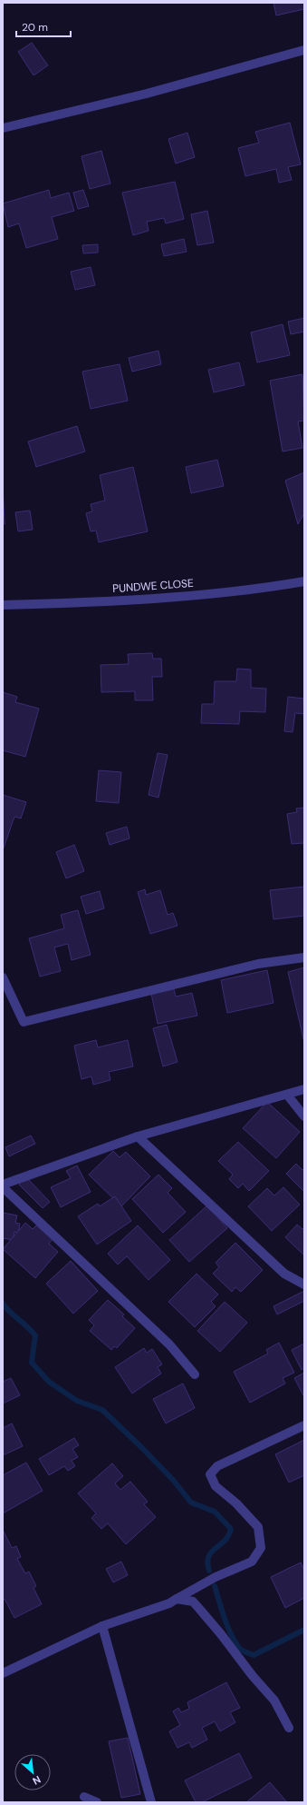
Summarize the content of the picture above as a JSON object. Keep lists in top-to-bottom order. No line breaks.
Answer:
{"streets":{"street":["PUNDWE CLOSE"]},"scale_bar":"20 m","north":"bottom right"}
